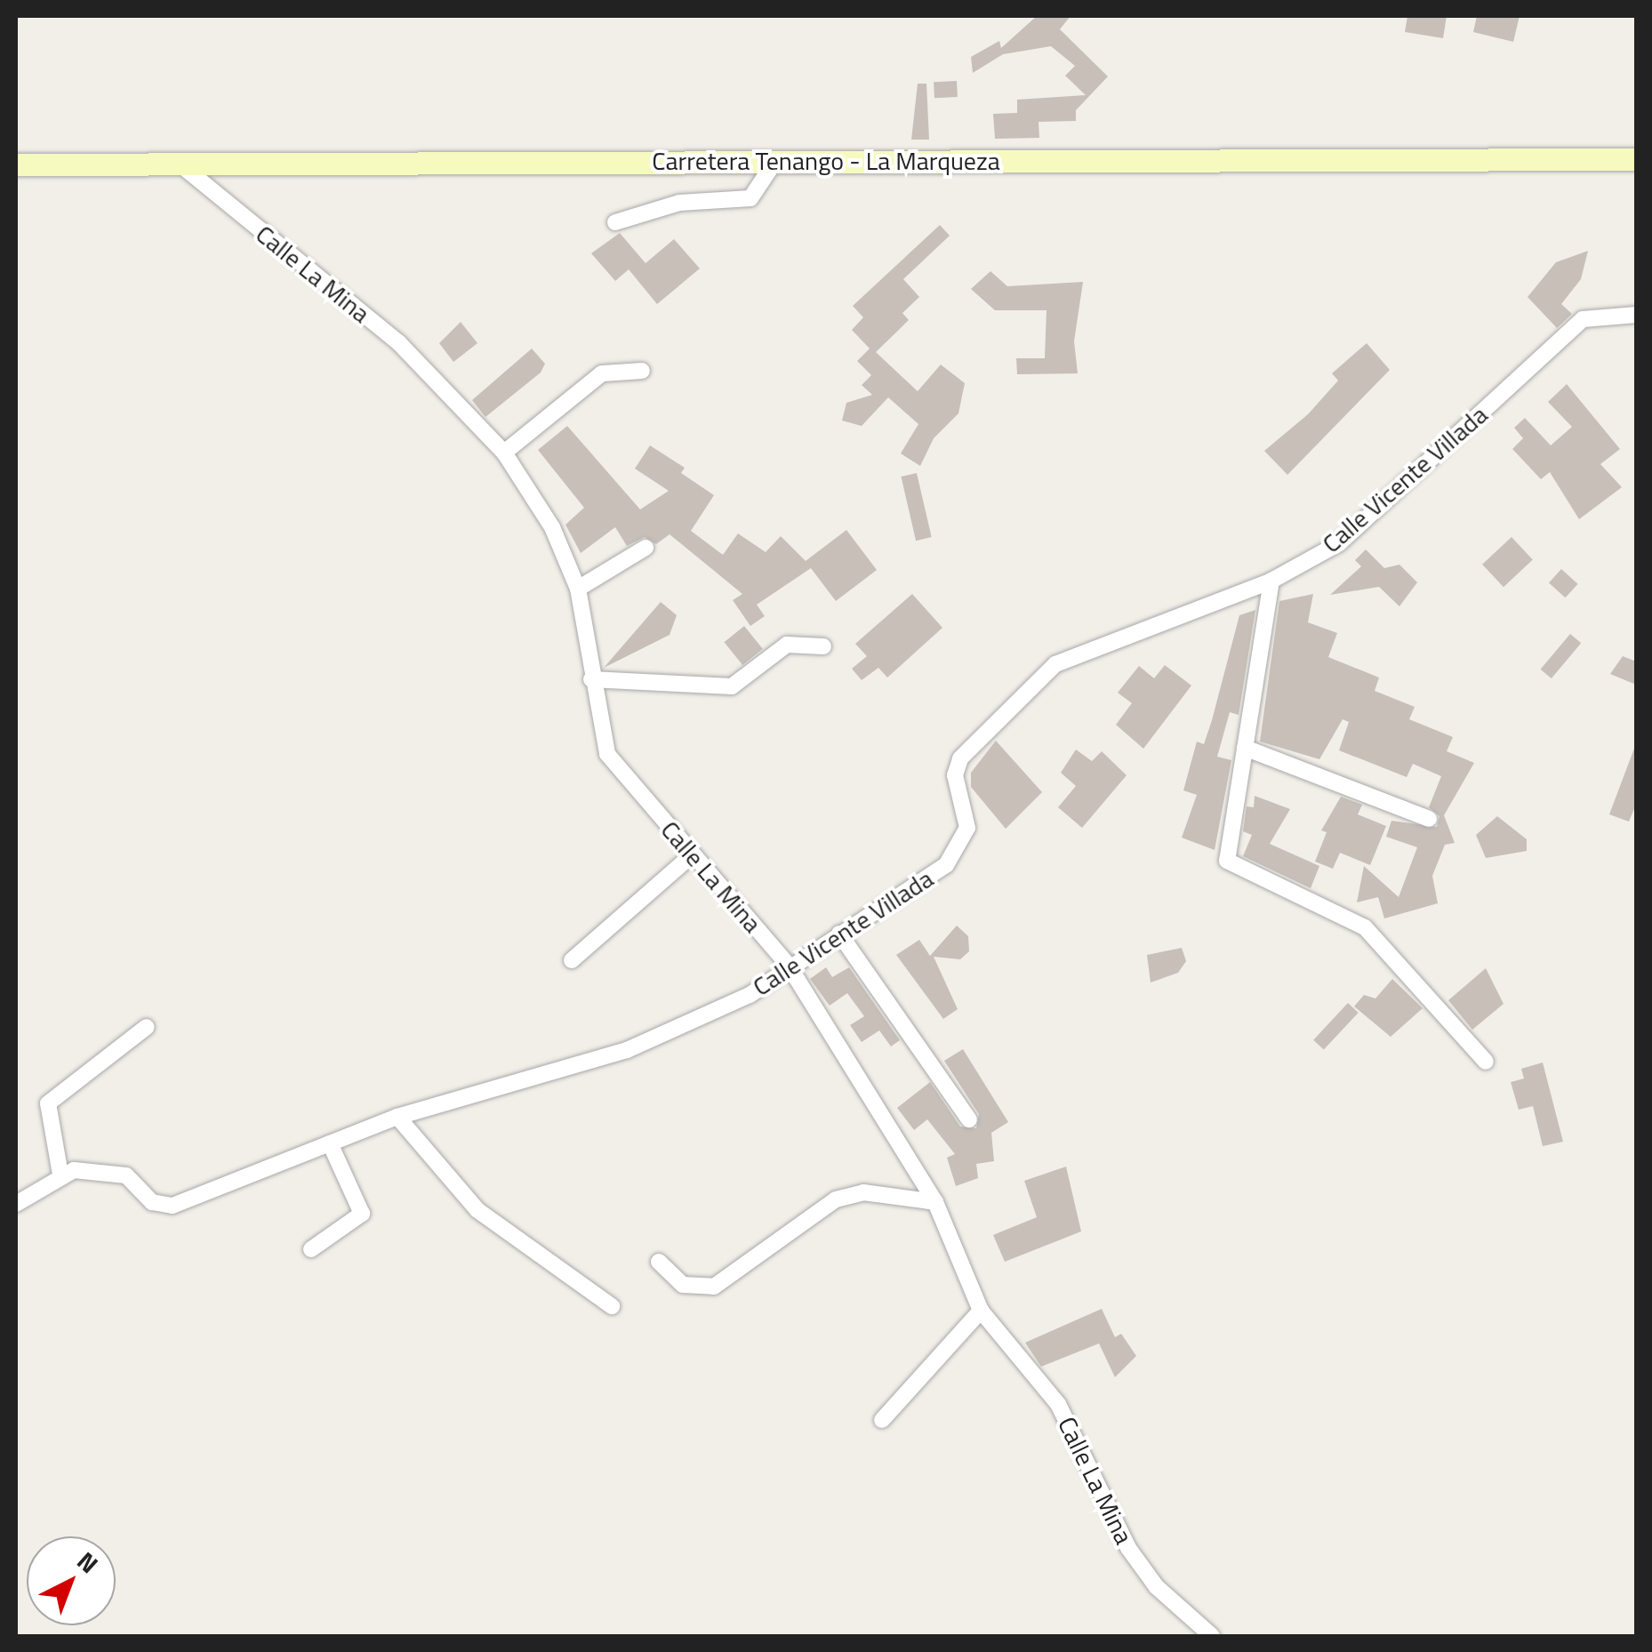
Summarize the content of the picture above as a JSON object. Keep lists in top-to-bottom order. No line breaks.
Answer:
{"streets":{"main road":["Carretera Tenango - La Marqueza"],"street":["Calle La Mina","Calle Vicente Villada"]},"crossings":[["Carretera Tenango - La Marqueza","Calle La Mina"],["Calle La Mina","Calle Vicente Villada"]],"north":"top right"}
